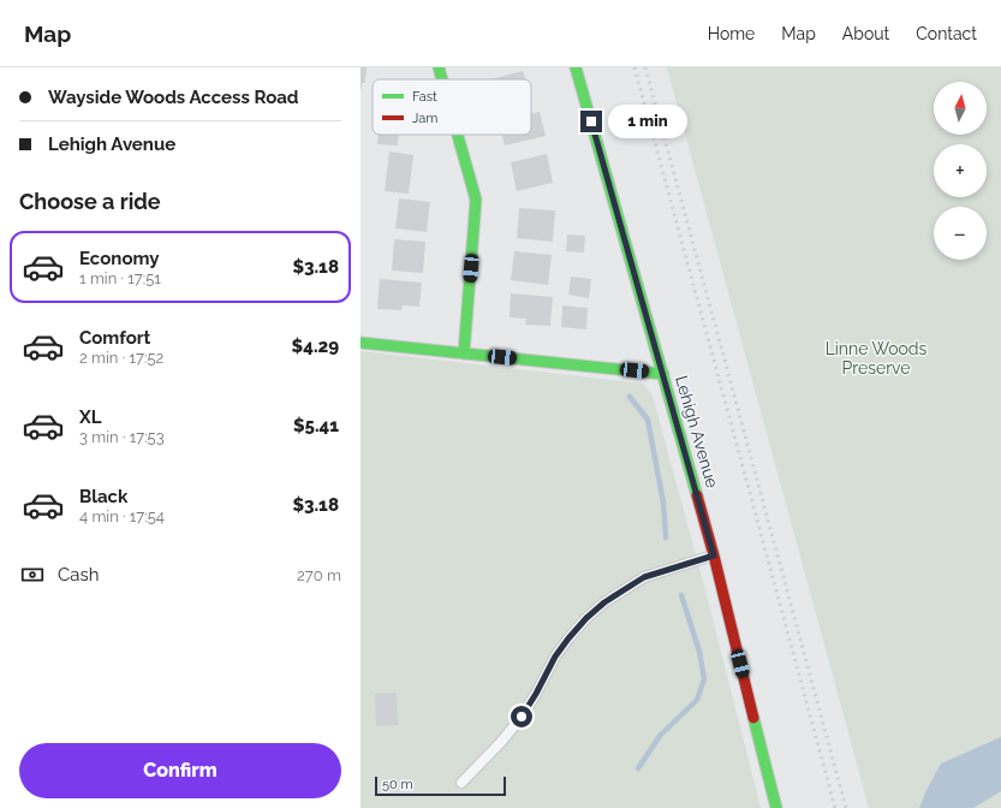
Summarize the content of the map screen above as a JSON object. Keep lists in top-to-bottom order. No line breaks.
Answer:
{"streets":{"street":["Lehigh Avenue"]},"parks":["Linne Woods Preserve"],"legend":["Fast","Jam"],"scale_bar":"50 m","north":"top","page":{"header":"Map","nav":["Home","Map","About","Contact"],"banner":["Wayside Woods Access Road","Lehigh Avenue"],"map_buttons":["+","−"],"bubble":"1 min","heading":"Choose a ride","list":[{"name":"Economy","note":"1 min · 17:51","value":"$3.18"},{"name":"Comfort","note":"2 min · 17:52","value":"$4.29"},{"name":"XL","note":"3 min · 17:53","value":"$5.41"},{"name":"Black","note":"4 min · 17:54","value":"$3.18"}],"pay":["Cash","270 m"],"buttons":"Confirm","scale":"50 m"}}
